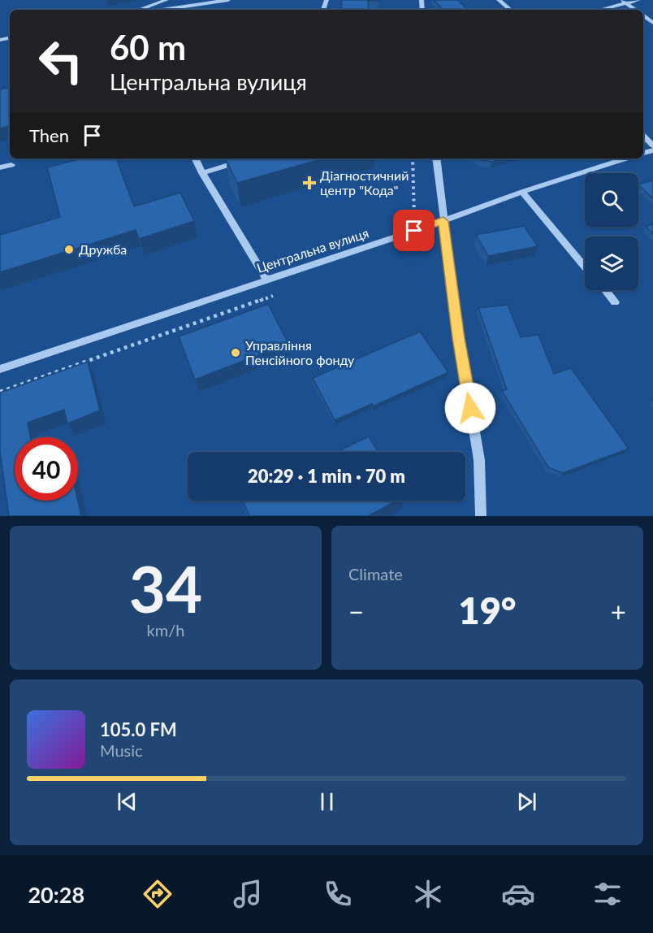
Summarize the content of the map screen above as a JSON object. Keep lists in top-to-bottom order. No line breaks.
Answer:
{"streets":{"street":["Центральна вулиця"]},"places":{"health":["Діагностичний центр \"Кода\""],"other":["Дружба","Управління Пенсійного фонду"]},"page":{"turn":["60 m","Центральна вулиця"],"then":"Then","limit":"40","trip":"20:29 · 1 min · 70 m","tile":[["34","km/h"],"Climate"],"heat":["−","19°","+"],"song":["105.0 FM","Music"],"tabs":"20:28"}}
